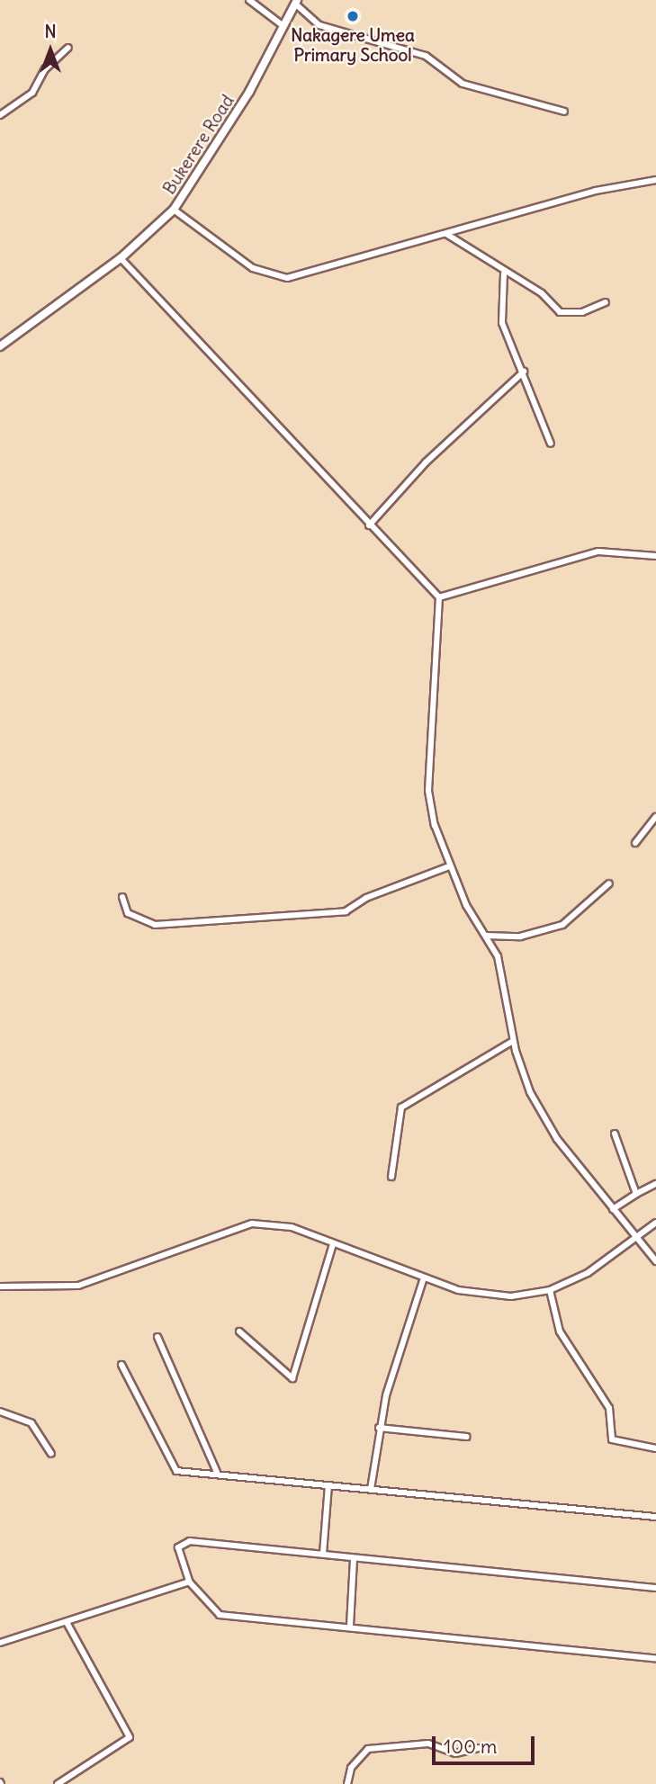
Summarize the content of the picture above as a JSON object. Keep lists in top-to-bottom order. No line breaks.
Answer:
{"streets":{"street":["Bukerere Road"]},"places":["Nakagere Umea Primary School"],"scale_bar":"100 m","north":"top"}
